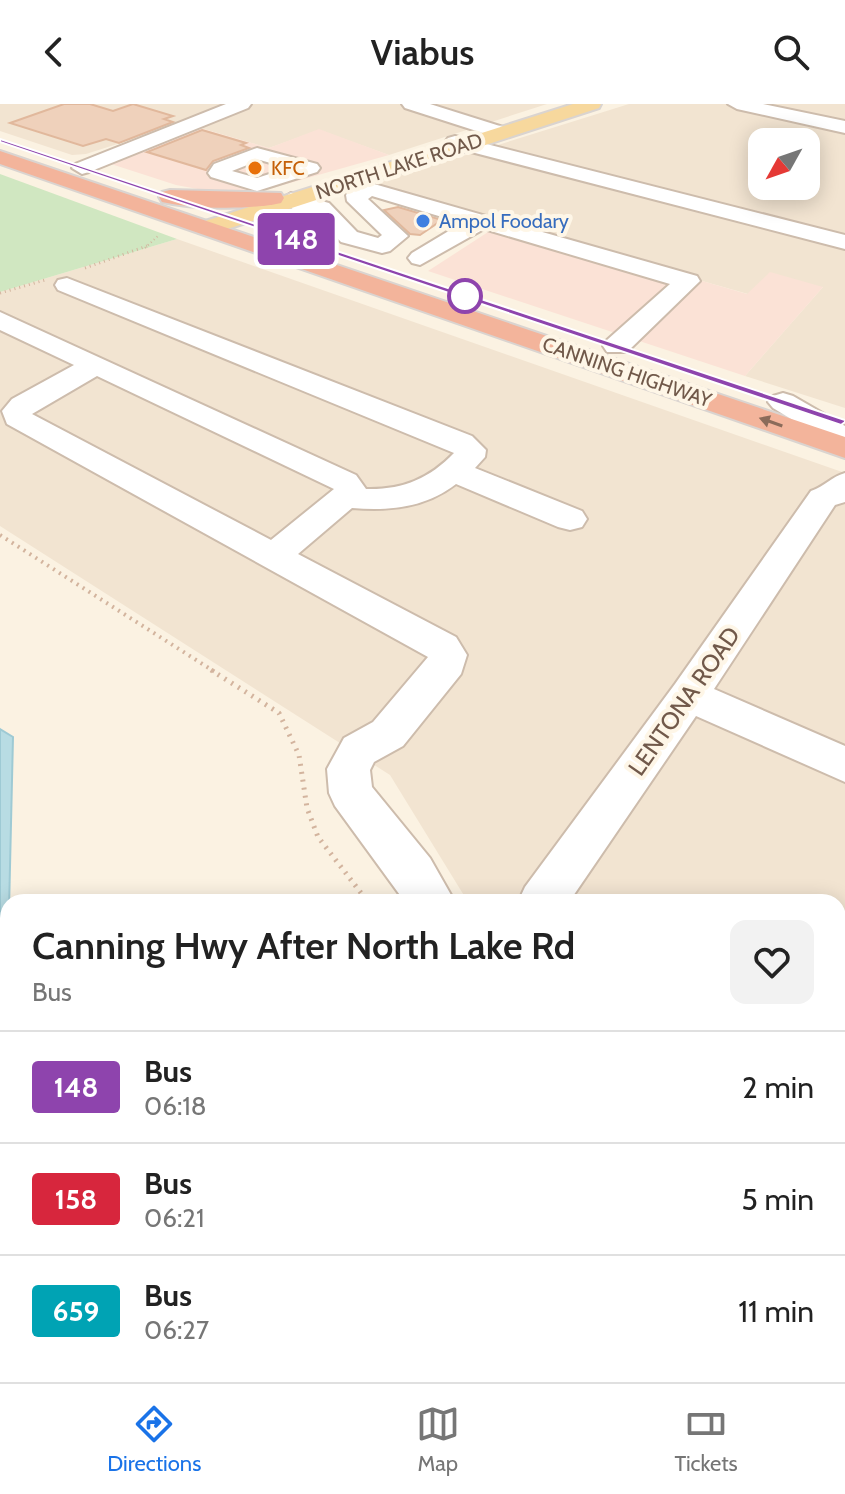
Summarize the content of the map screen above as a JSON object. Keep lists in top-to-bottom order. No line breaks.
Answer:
{"streets":{"highway":["CANNING HIGHWAY"],"main road":["NORTH LAKE ROAD"],"street":["LENTONA ROAD"]},"crossings":[["NORTH LAKE ROAD","CANNING HIGHWAY"],["CANNING HIGHWAY","LENTONA ROAD"]],"places":["KFC","Ampol Foodary"],"lines":["bus line 148"],"north":"bottom left","page":{"header":"Viabus","on_map":"148","heading":["Canning Hwy After North Lake Rd","Bus"],"list":[{"mark":"148","name":"Bus","note":"06:18","value":"2 min"},{"mark":"158","name":"Bus","note":"06:21","value":"5 min"},{"mark":"659","name":"Bus","note":"06:27","value":"11 min"}],"tabs":["Directions","Map","Tickets"]}}
